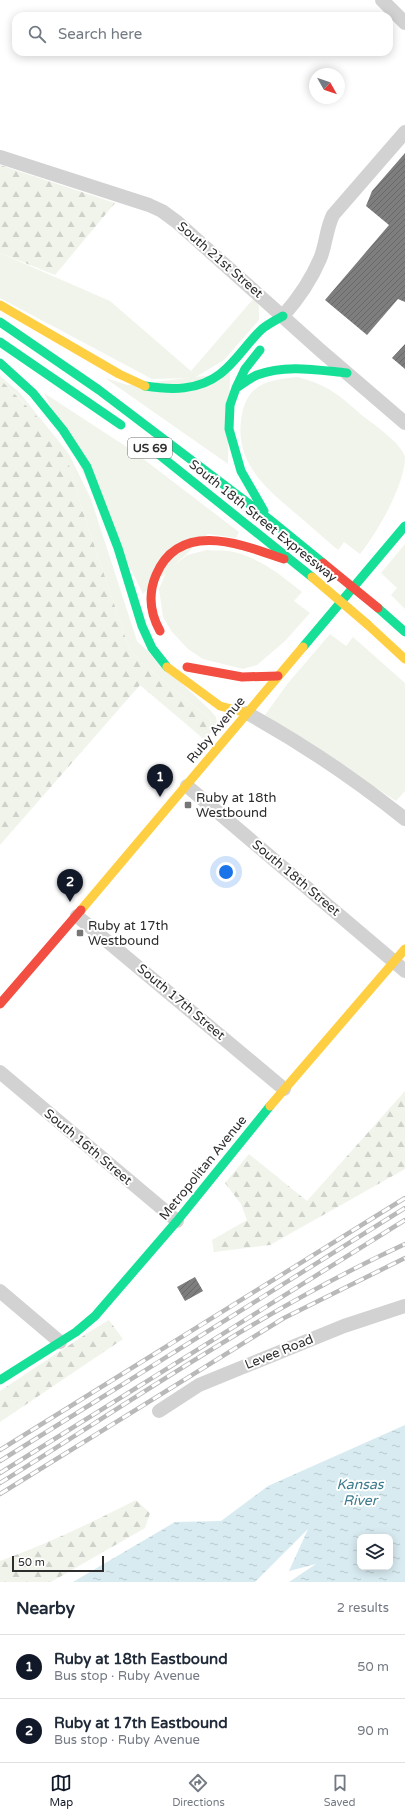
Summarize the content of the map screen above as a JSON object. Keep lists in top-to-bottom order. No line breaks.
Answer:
{"streets":{"main road":["US 69","South 18th Street Expressway","Ruby Avenue","Metropolitan Avenue"],"street":["South 21st Street","South 18th Street","South 17th Street","South 16th Street","Levee Road"]},"crossings":[["Ruby Avenue","South 18th Street"],["Ruby Avenue","South 17th Street"],["South 18th Street","Metropolitan Avenue"],["South 17th Street","Metropolitan Avenue"],["South 16th Street","Metropolitan Avenue"]],"water":["Kansas River"],"places":{"transit":["Ruby at 18th Westbound","Ruby at 17th Westbound"]},"scale_bar":"50 m","north":"bottom right","page":{"search":"Search here","pins":["1","2"],"scale":"50 m","heading":["Nearby","2 results"],"list":[{"mark":"1","name":"Ruby at 18th Eastbound","note":"Bus stop · Ruby Avenue","value":"50 m"},{"mark":"2","name":"Ruby at 17th Eastbound","note":"Bus stop · Ruby Avenue","value":"90 m"}],"nav":["Map","Directions","Saved"]}}
